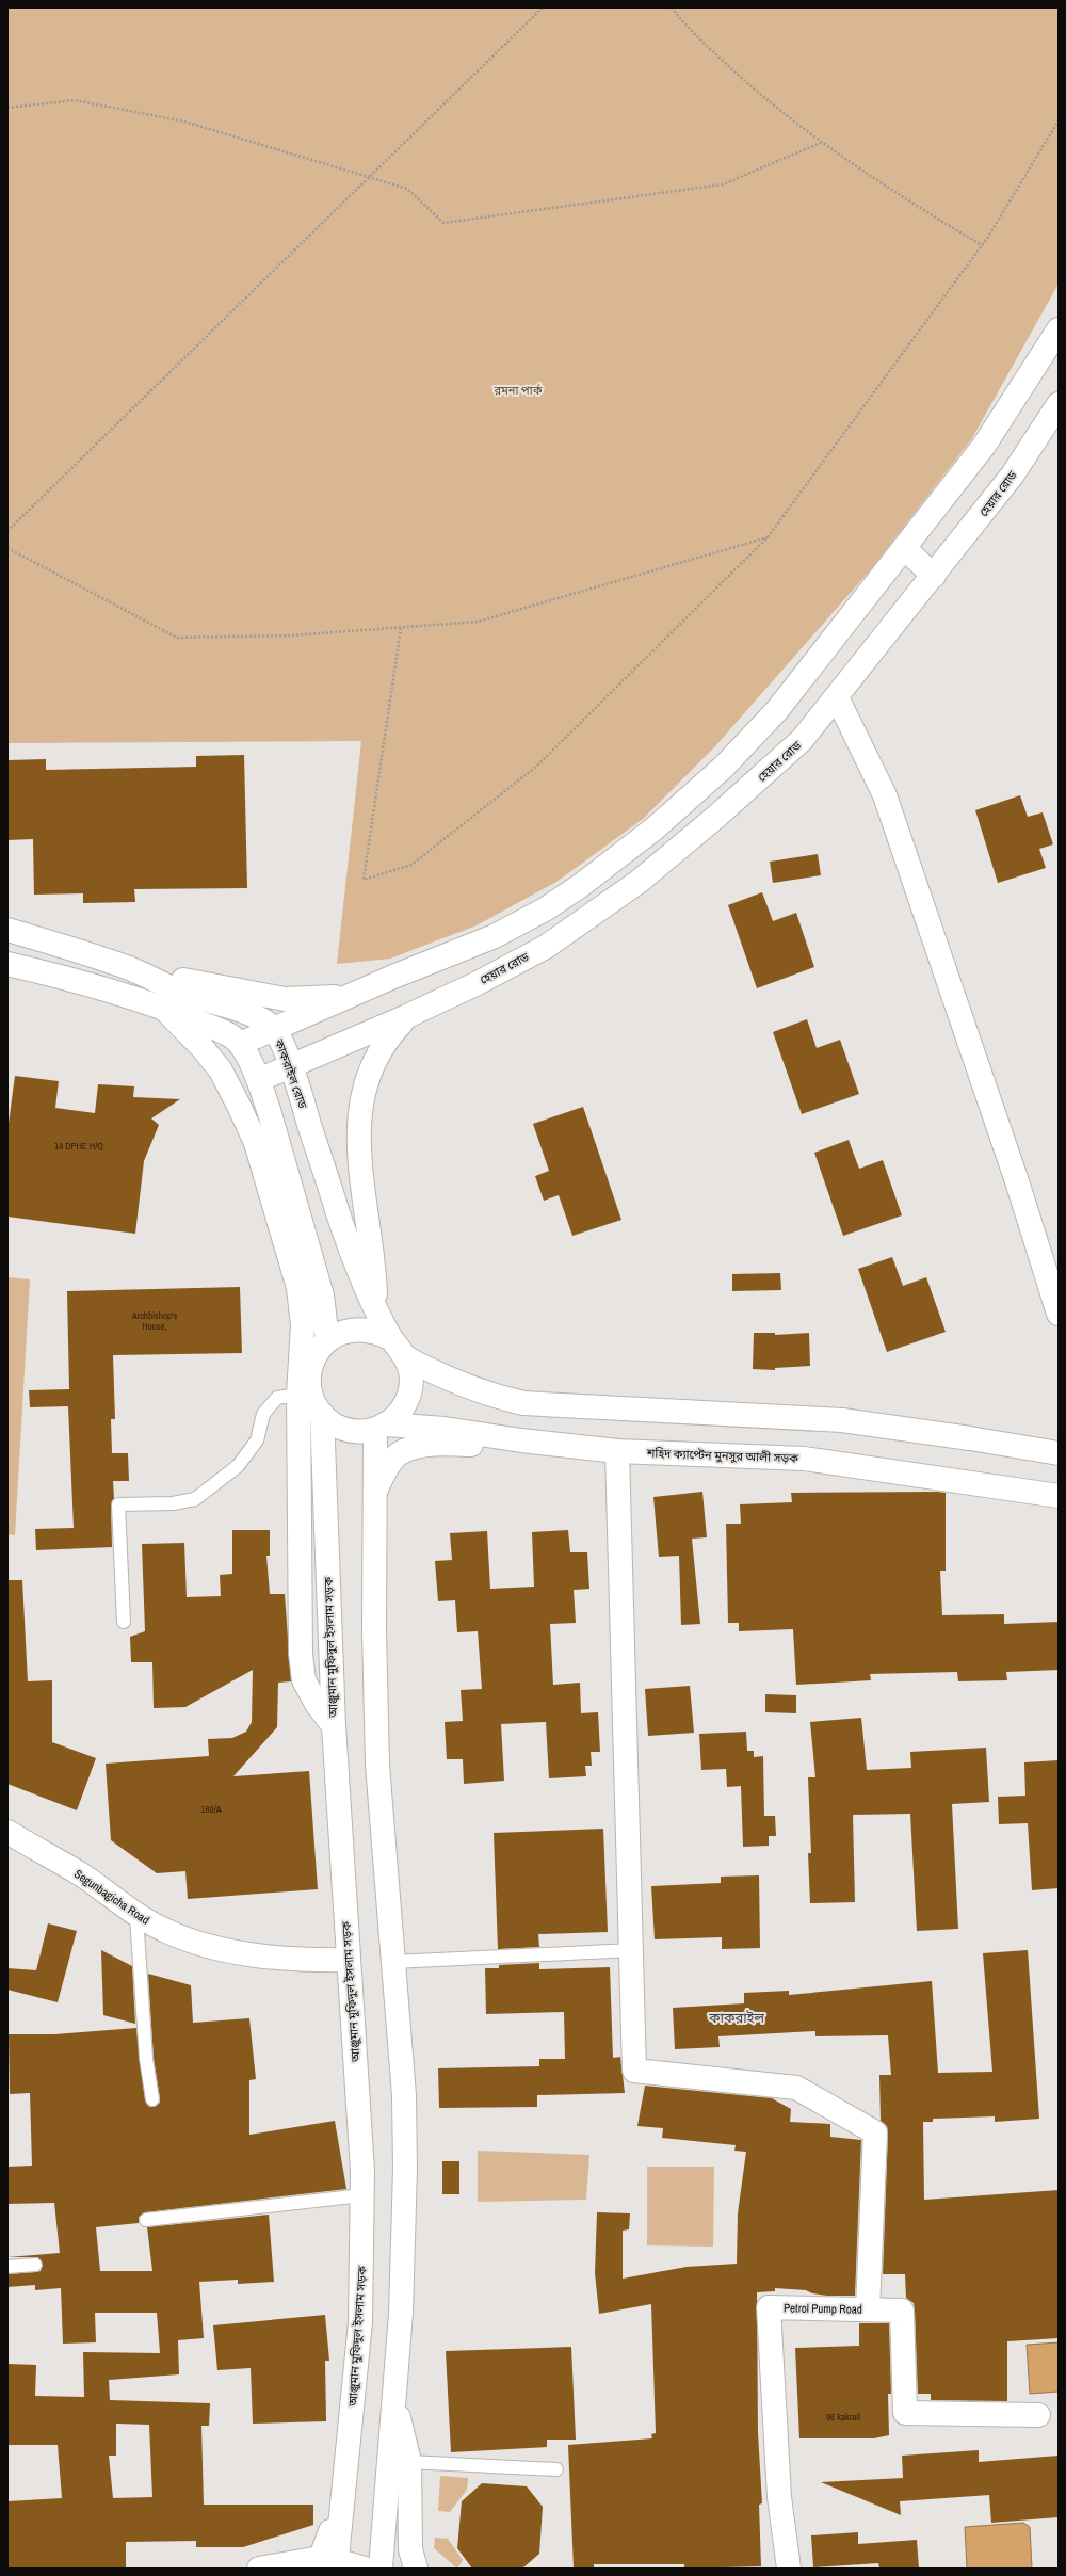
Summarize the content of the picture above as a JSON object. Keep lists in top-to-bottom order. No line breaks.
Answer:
{"streets":{"main road":["হেয়ার রোড","কাকরাইল রোড","শহিদ ক্যাপ্টেন মুনসুর আলী সড়ক","আঞ্জুমান মুফিদুল ইসলাম সড়ক","Segunbagicha Road","Petrol Pump Road"]},"crossings":[["হেয়ার রোড","কাকরাইল রোড"],["কাকরাইল রোড","শহিদ ক্যাপ্টেন মুনসুর আলী সড়ক"],["কাকরাইল রোড","আঞ্জুমান মুফিদুল ইসলাম সড়ক"],["শহিদ ক্যাপ্টেন মুনসুর আলী সড়ক","আঞ্জুমান মুফিদুল ইসলাম সড়ক"],["আঞ্জুমান মুফিদুল ইসলাম সড়ক","Segunbagicha Road"]],"districts":["কাকরাইল"],"parks":["রমনা পার্ক"],"house_numbers":["14 DPHE H/Q","Archbishop's House,","160/A","96 kakrail"]}
